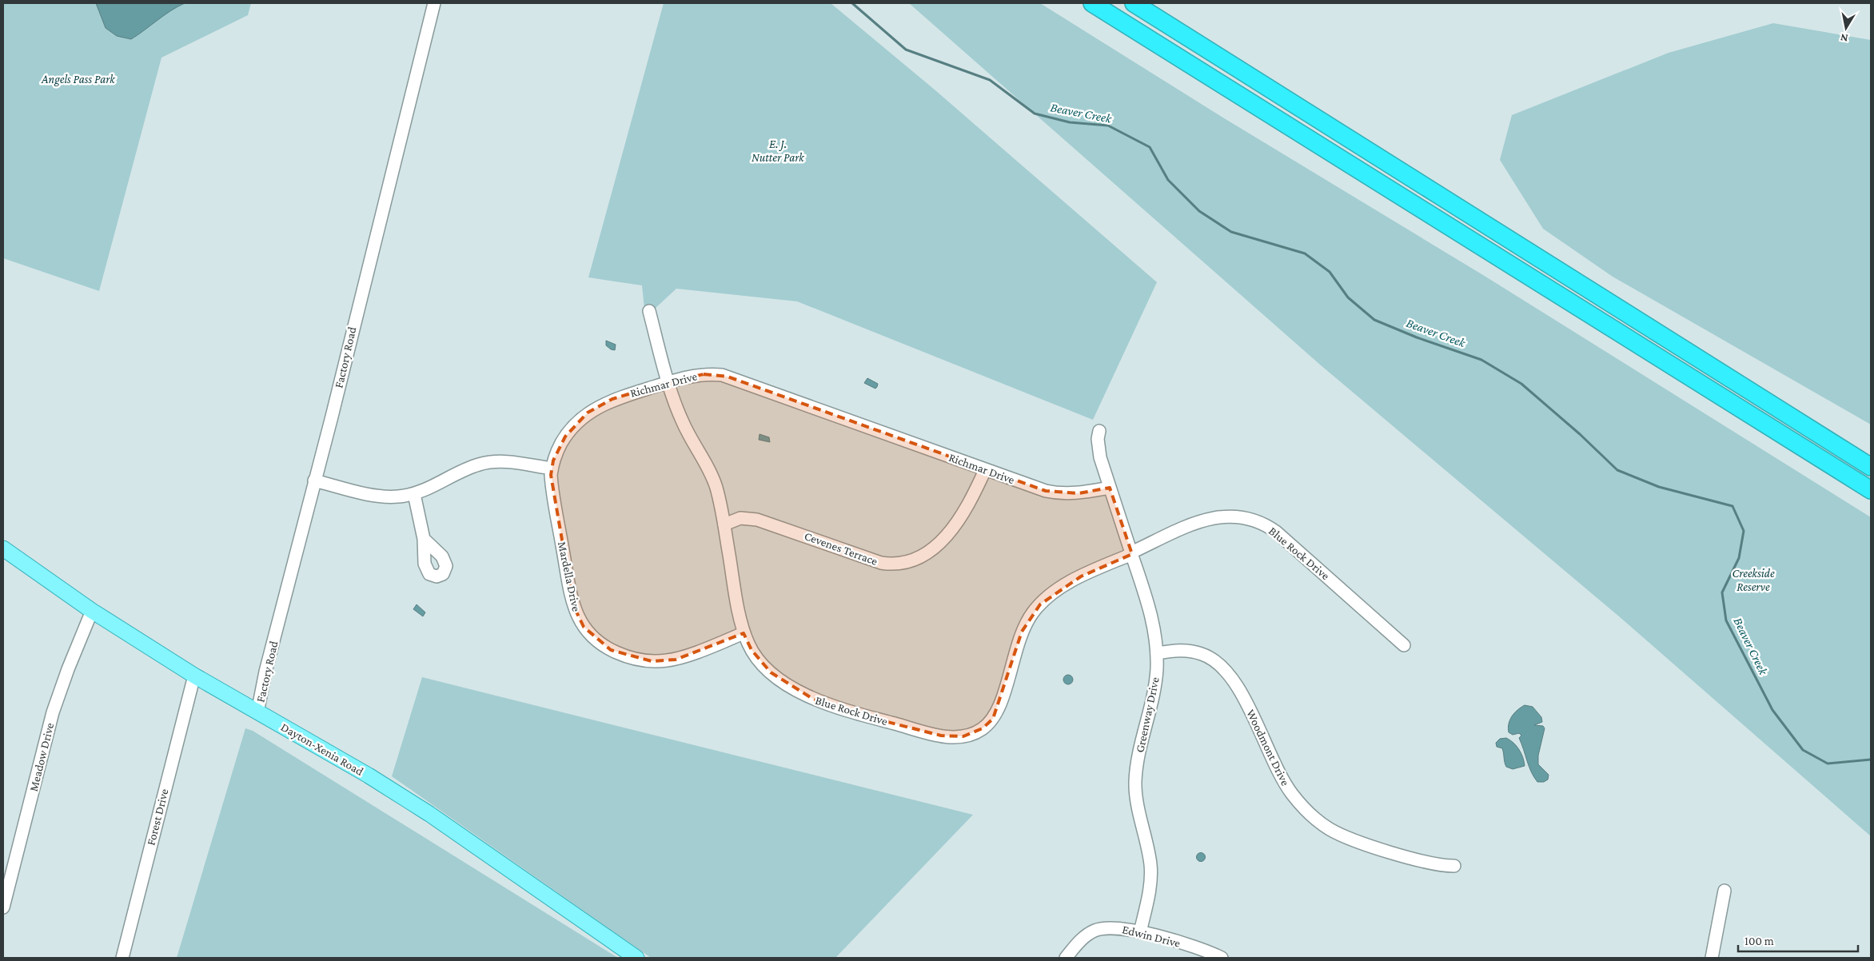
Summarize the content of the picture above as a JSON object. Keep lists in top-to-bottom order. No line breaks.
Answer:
{"streets":{"main road":["Dayton-Xenia Road"],"street":["Factory Road","Richmar Drive","Cevenes Terrace","Blue Rock Drive","Mardella Drive","Greenway Drive","Woodmont Drive","Meadow Drive","Forest Drive","Edwin Drive"]},"crossings":[["Factory Road","Dayton-Xenia Road"],["Richmar Drive","Cevenes Terrace"],["Richmar Drive","Blue Rock Drive"],["Richmar Drive","Mardella Drive"],["Richmar Drive","Greenway Drive"],["Cevenes Terrace","Blue Rock Drive"],["Blue Rock Drive","Mardella Drive"],["Blue Rock Drive","Greenway Drive"],["Greenway Drive","Woodmont Drive"],["Greenway Drive","Edwin Drive"],["Dayton-Xenia Road","Meadow Drive"],["Dayton-Xenia Road","Forest Drive"]],"water":["Beaver Creek"],"parks":["Angels Pass Park","E. J. Nutter Park","Creekside Reserve"],"scale_bar":"100 m","north":"bottom"}
